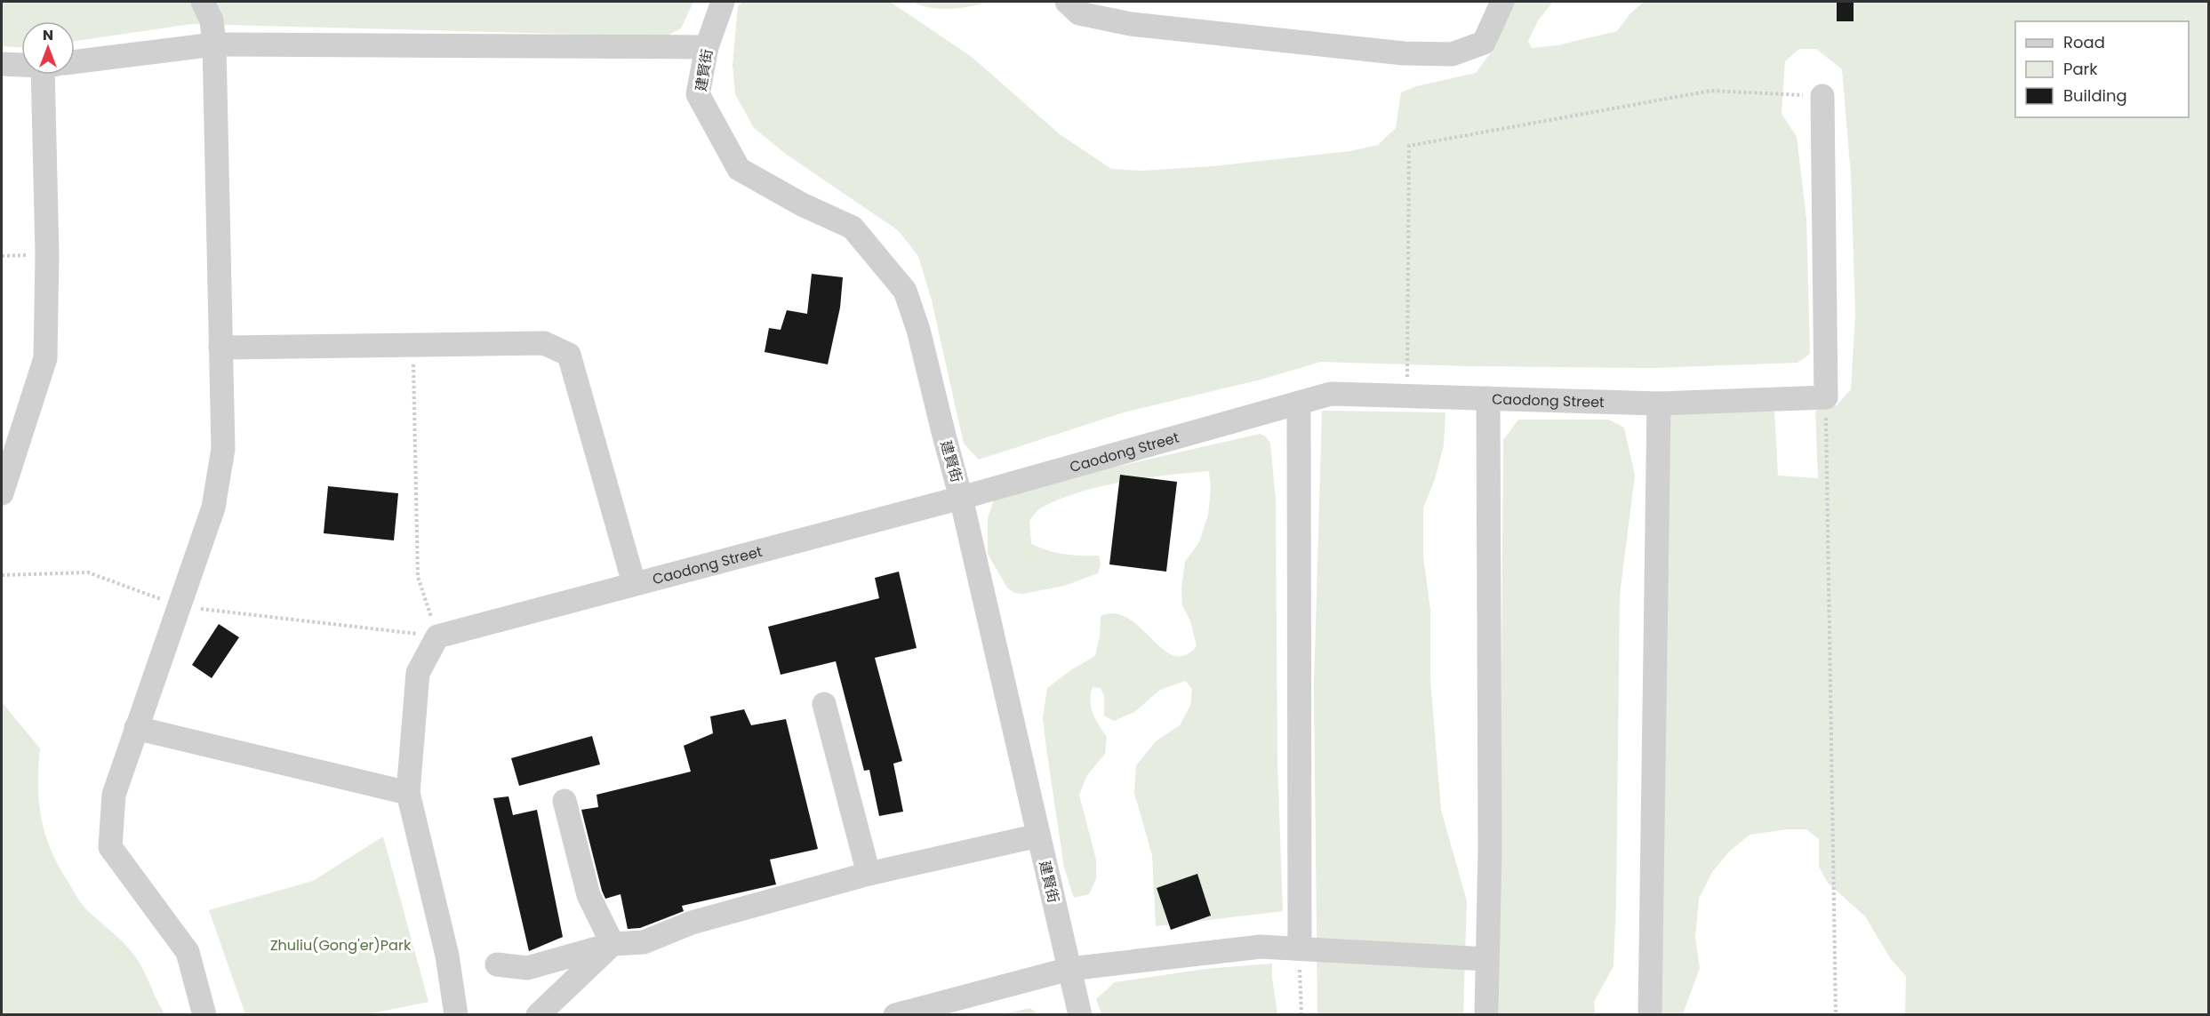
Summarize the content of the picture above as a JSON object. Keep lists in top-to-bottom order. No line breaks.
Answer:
{"streets":{"street":["建賢街","Caodong Street"]},"crossings":[["建賢街","Caodong Street"]],"parks":["Zhuliu(Gong'er)Park"],"legend":["Road","Park","Building"],"north":"top"}
